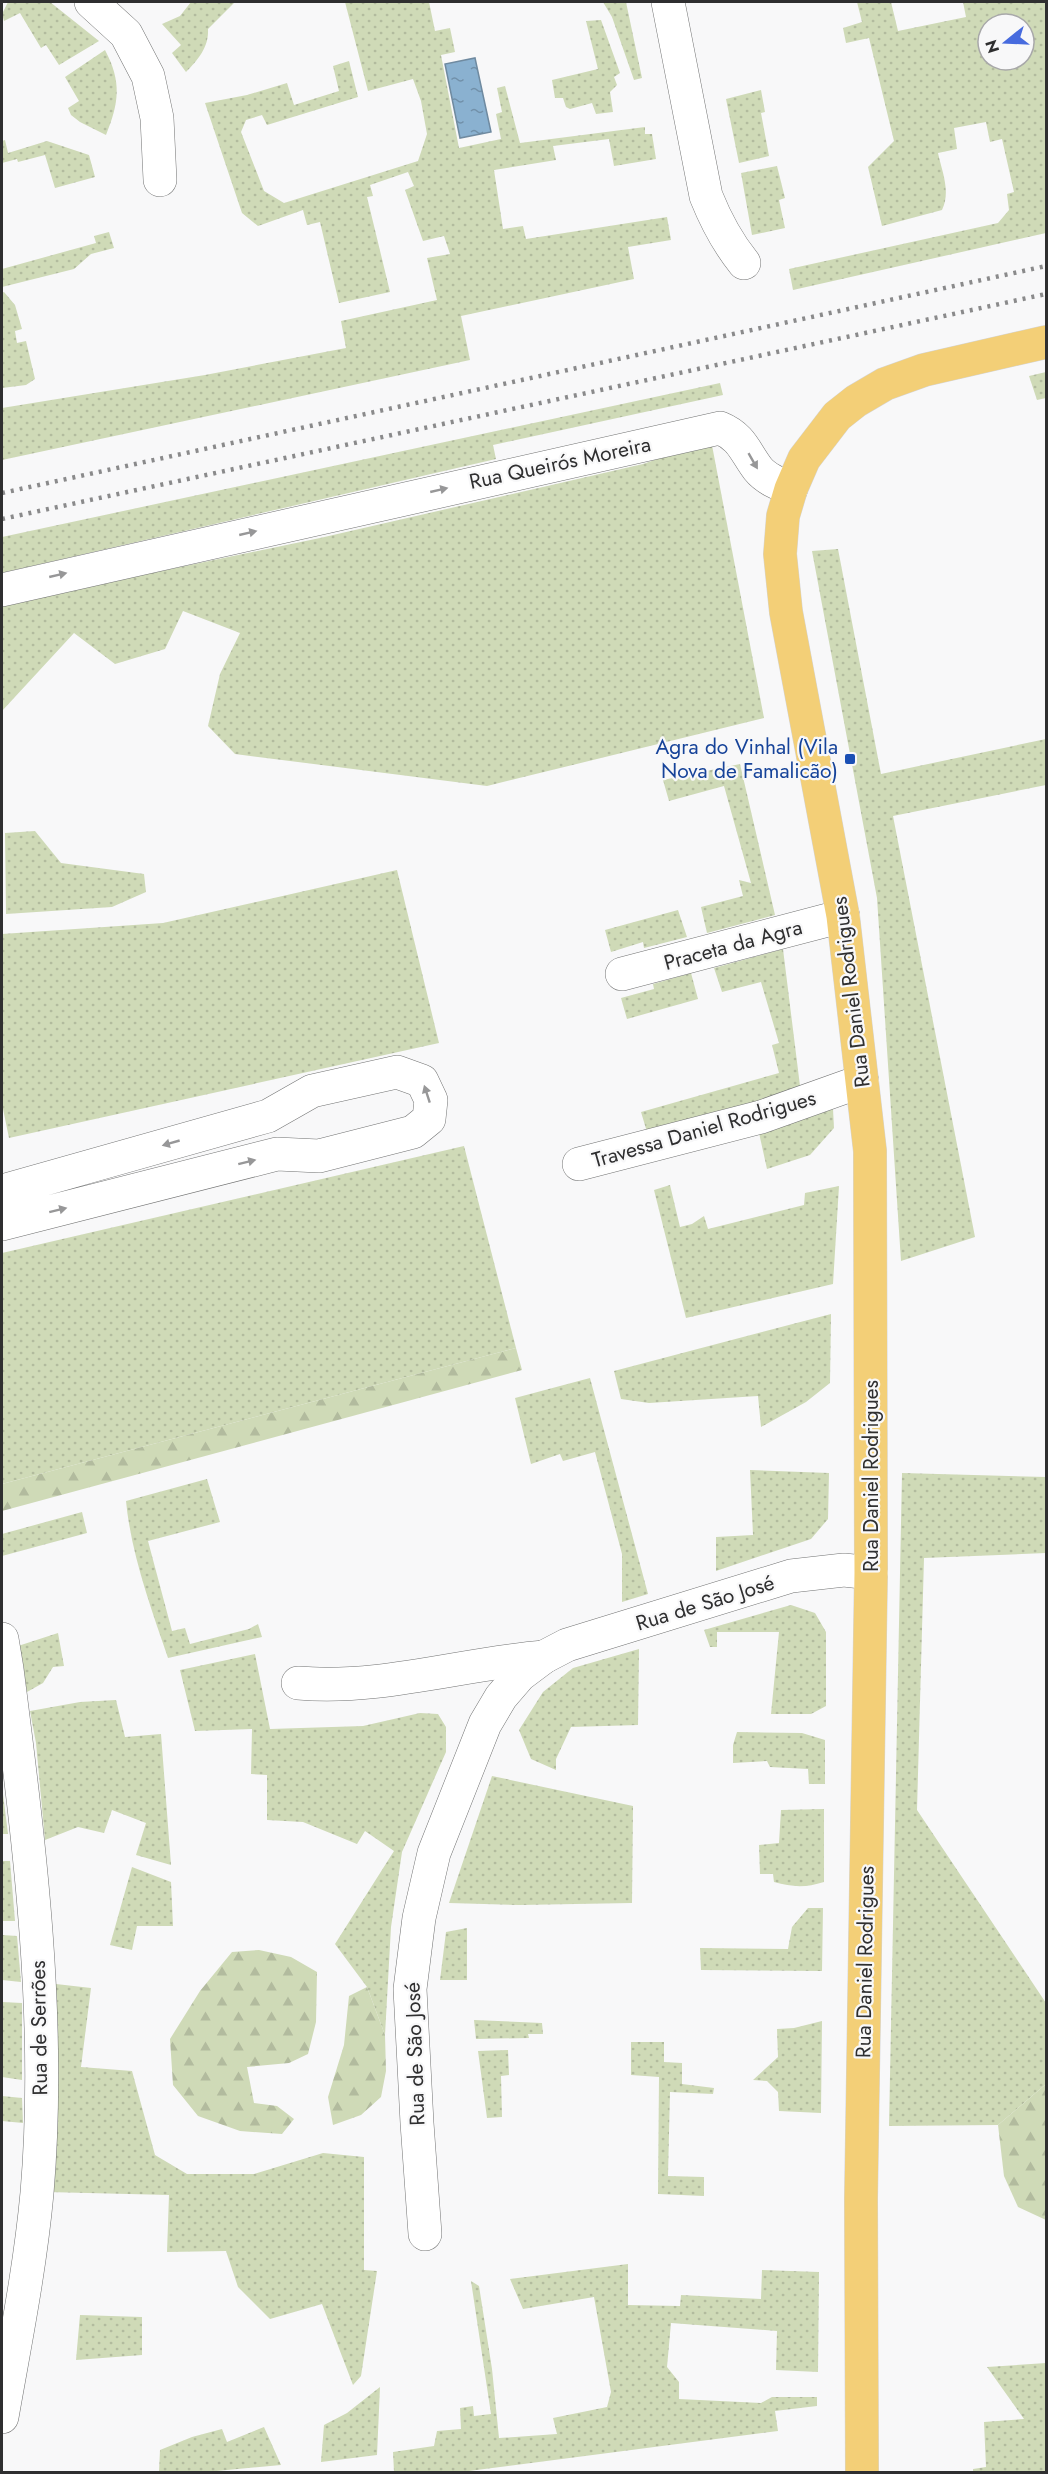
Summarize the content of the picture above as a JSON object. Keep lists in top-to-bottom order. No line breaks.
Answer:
{"streets":{"main road":["Rua Daniel Rodrigues"],"street":["Rua Queirós Moreira","Praceta da Agra","Travessa Daniel Rodrigues","Rua de São José","Rua de Serrões"]},"crossings":[["Rua Queirós Moreira","Rua Daniel Rodrigues"],["Praceta da Agra","Rua Daniel Rodrigues"],["Rua Daniel Rodrigues","Travessa Daniel Rodrigues"],["Rua Daniel Rodrigues","Rua de São José"]],"one_way":["Rua Queirós Moreira"],"places":{"transit":["Agra do Vinhal (Vila Nova de Famalicão)"]},"north":"left"}
